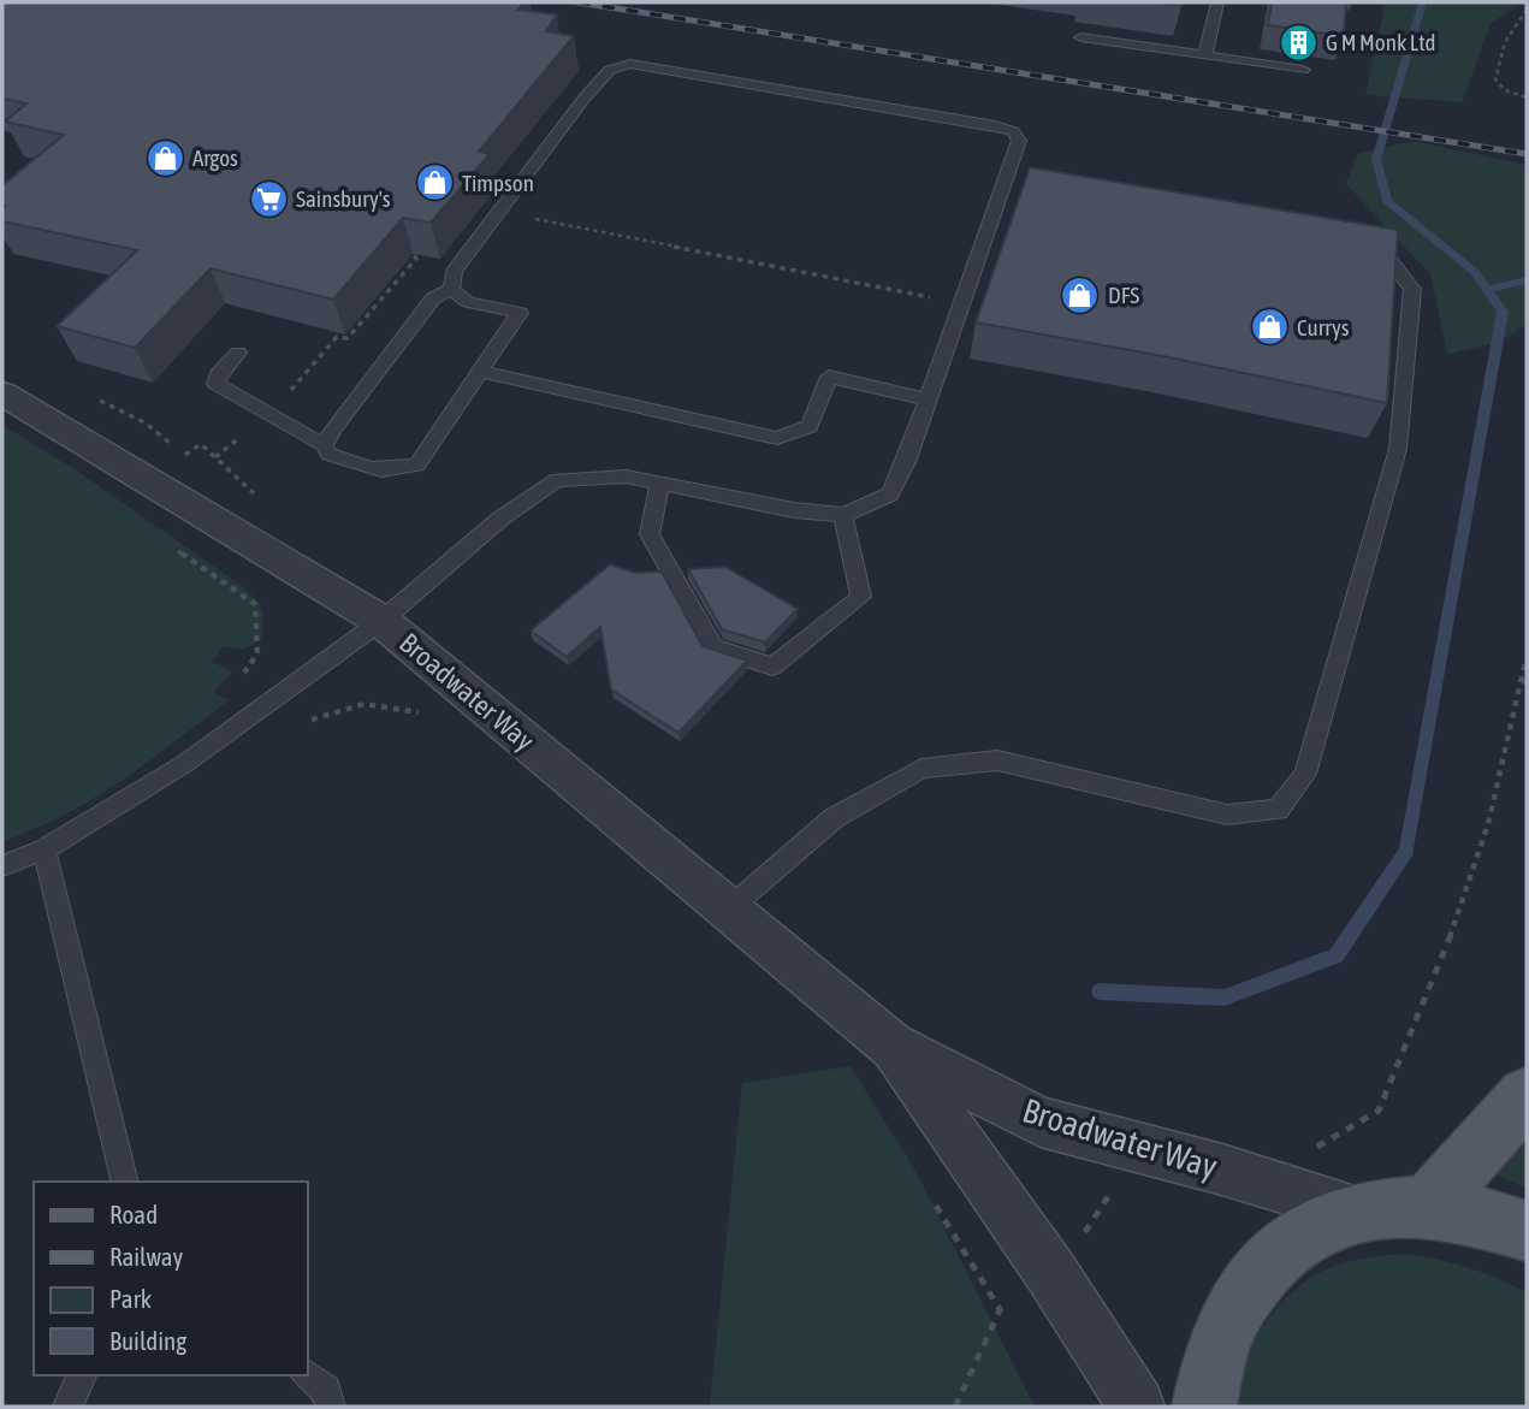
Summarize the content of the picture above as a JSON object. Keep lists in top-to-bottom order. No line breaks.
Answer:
{"streets":{"street":["Broadwater Way"]},"places":{"building":["G M Monk Ltd"],"shop":["Argos","Timpson","DFS","Currys"],"supermarket":["Sainsbury's"]},"legend":["Road","Railway","Park","Building"]}
